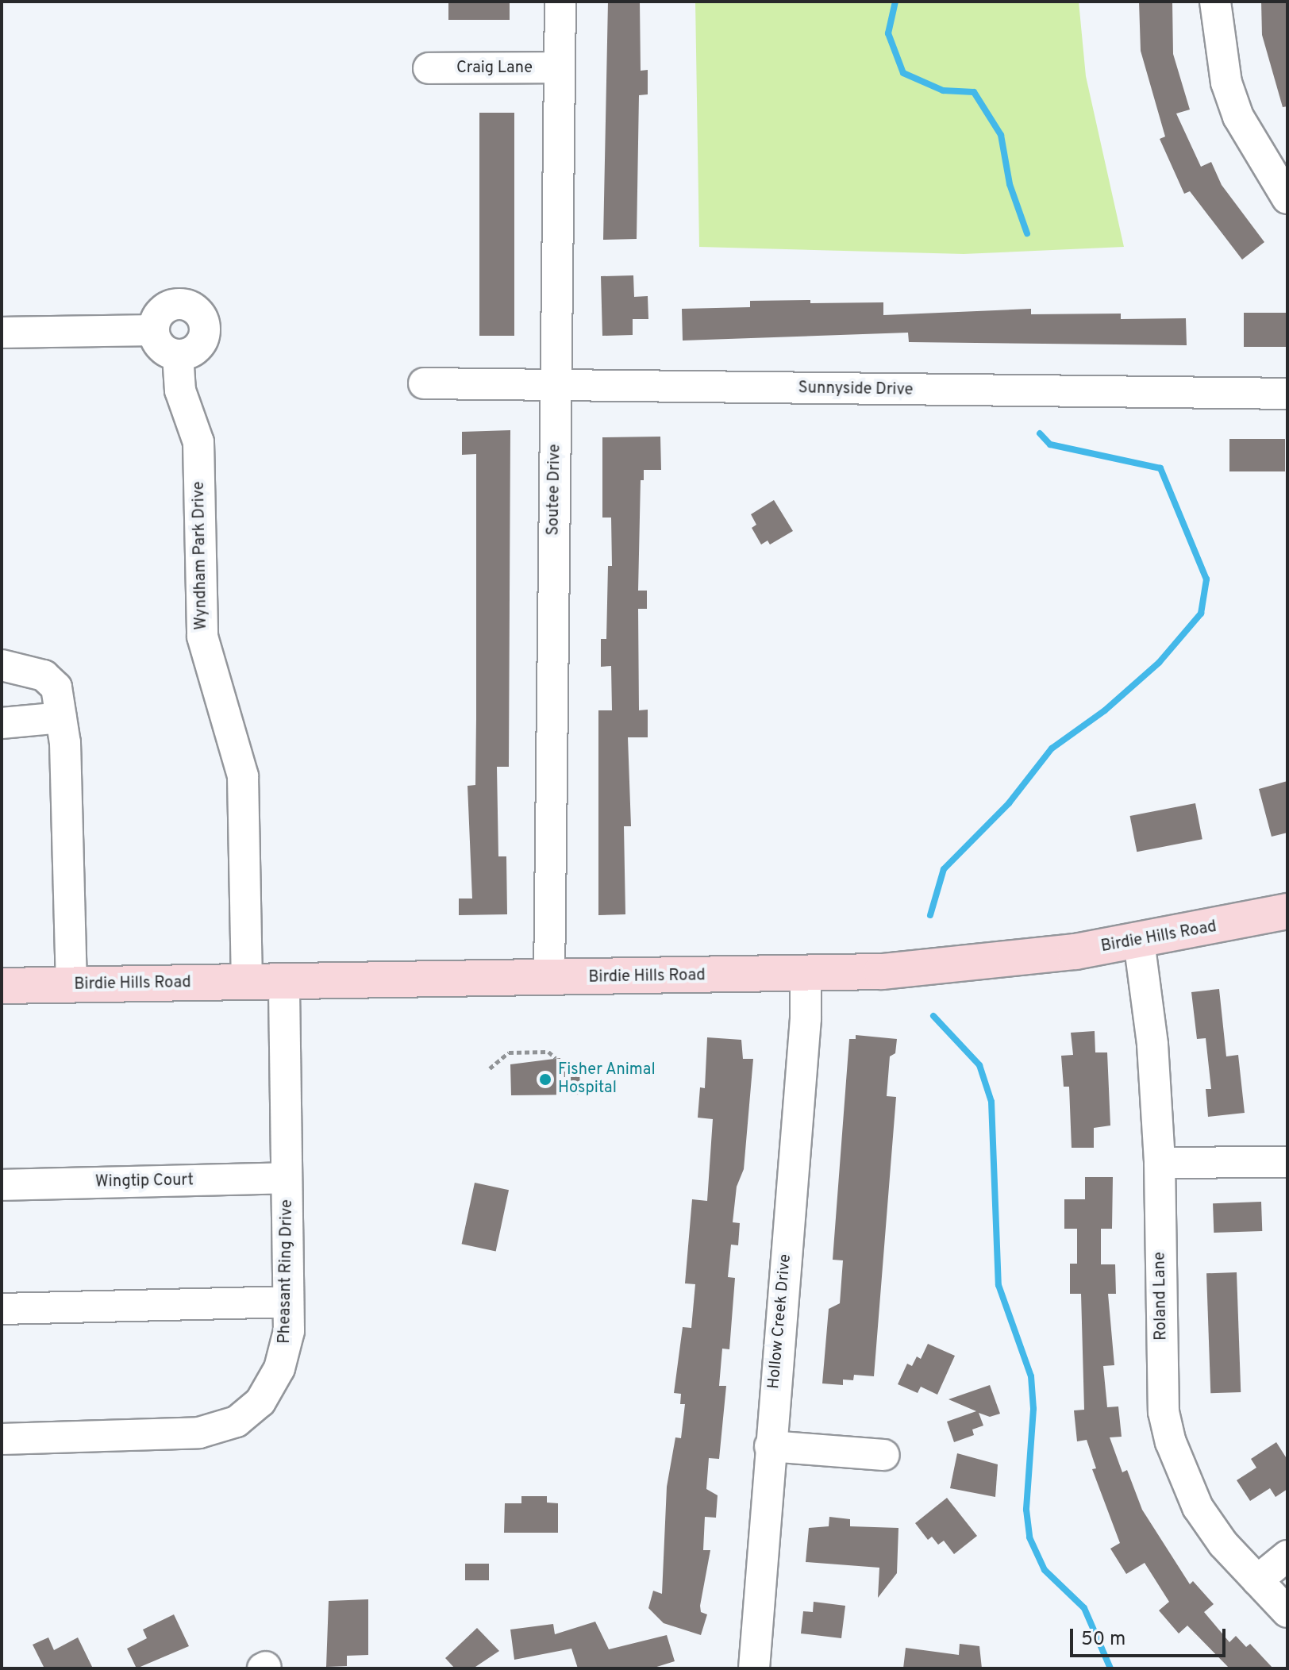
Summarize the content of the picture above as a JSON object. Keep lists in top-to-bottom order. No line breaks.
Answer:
{"streets":{"main road":["Birdie Hills Road"],"street":["Craig Lane","Sunnyside Drive","Soutee Drive","Wyndham Park Drive","Wingtip Court","Pheasant Ring Drive","Roland Lane","Hollow Creek Drive"]},"crossings":[["Craig Lane","Soutee Drive"],["Sunnyside Drive","Soutee Drive"],["Soutee Drive","Birdie Hills Road"],["Wyndham Park Drive","Birdie Hills Road"],["Birdie Hills Road","Pheasant Ring Drive"],["Birdie Hills Road","Roland Lane"],["Birdie Hills Road","Hollow Creek Drive"],["Wingtip Court","Pheasant Ring Drive"]],"places":["Fisher Animal Hospital"],"scale_bar":"50 m"}
